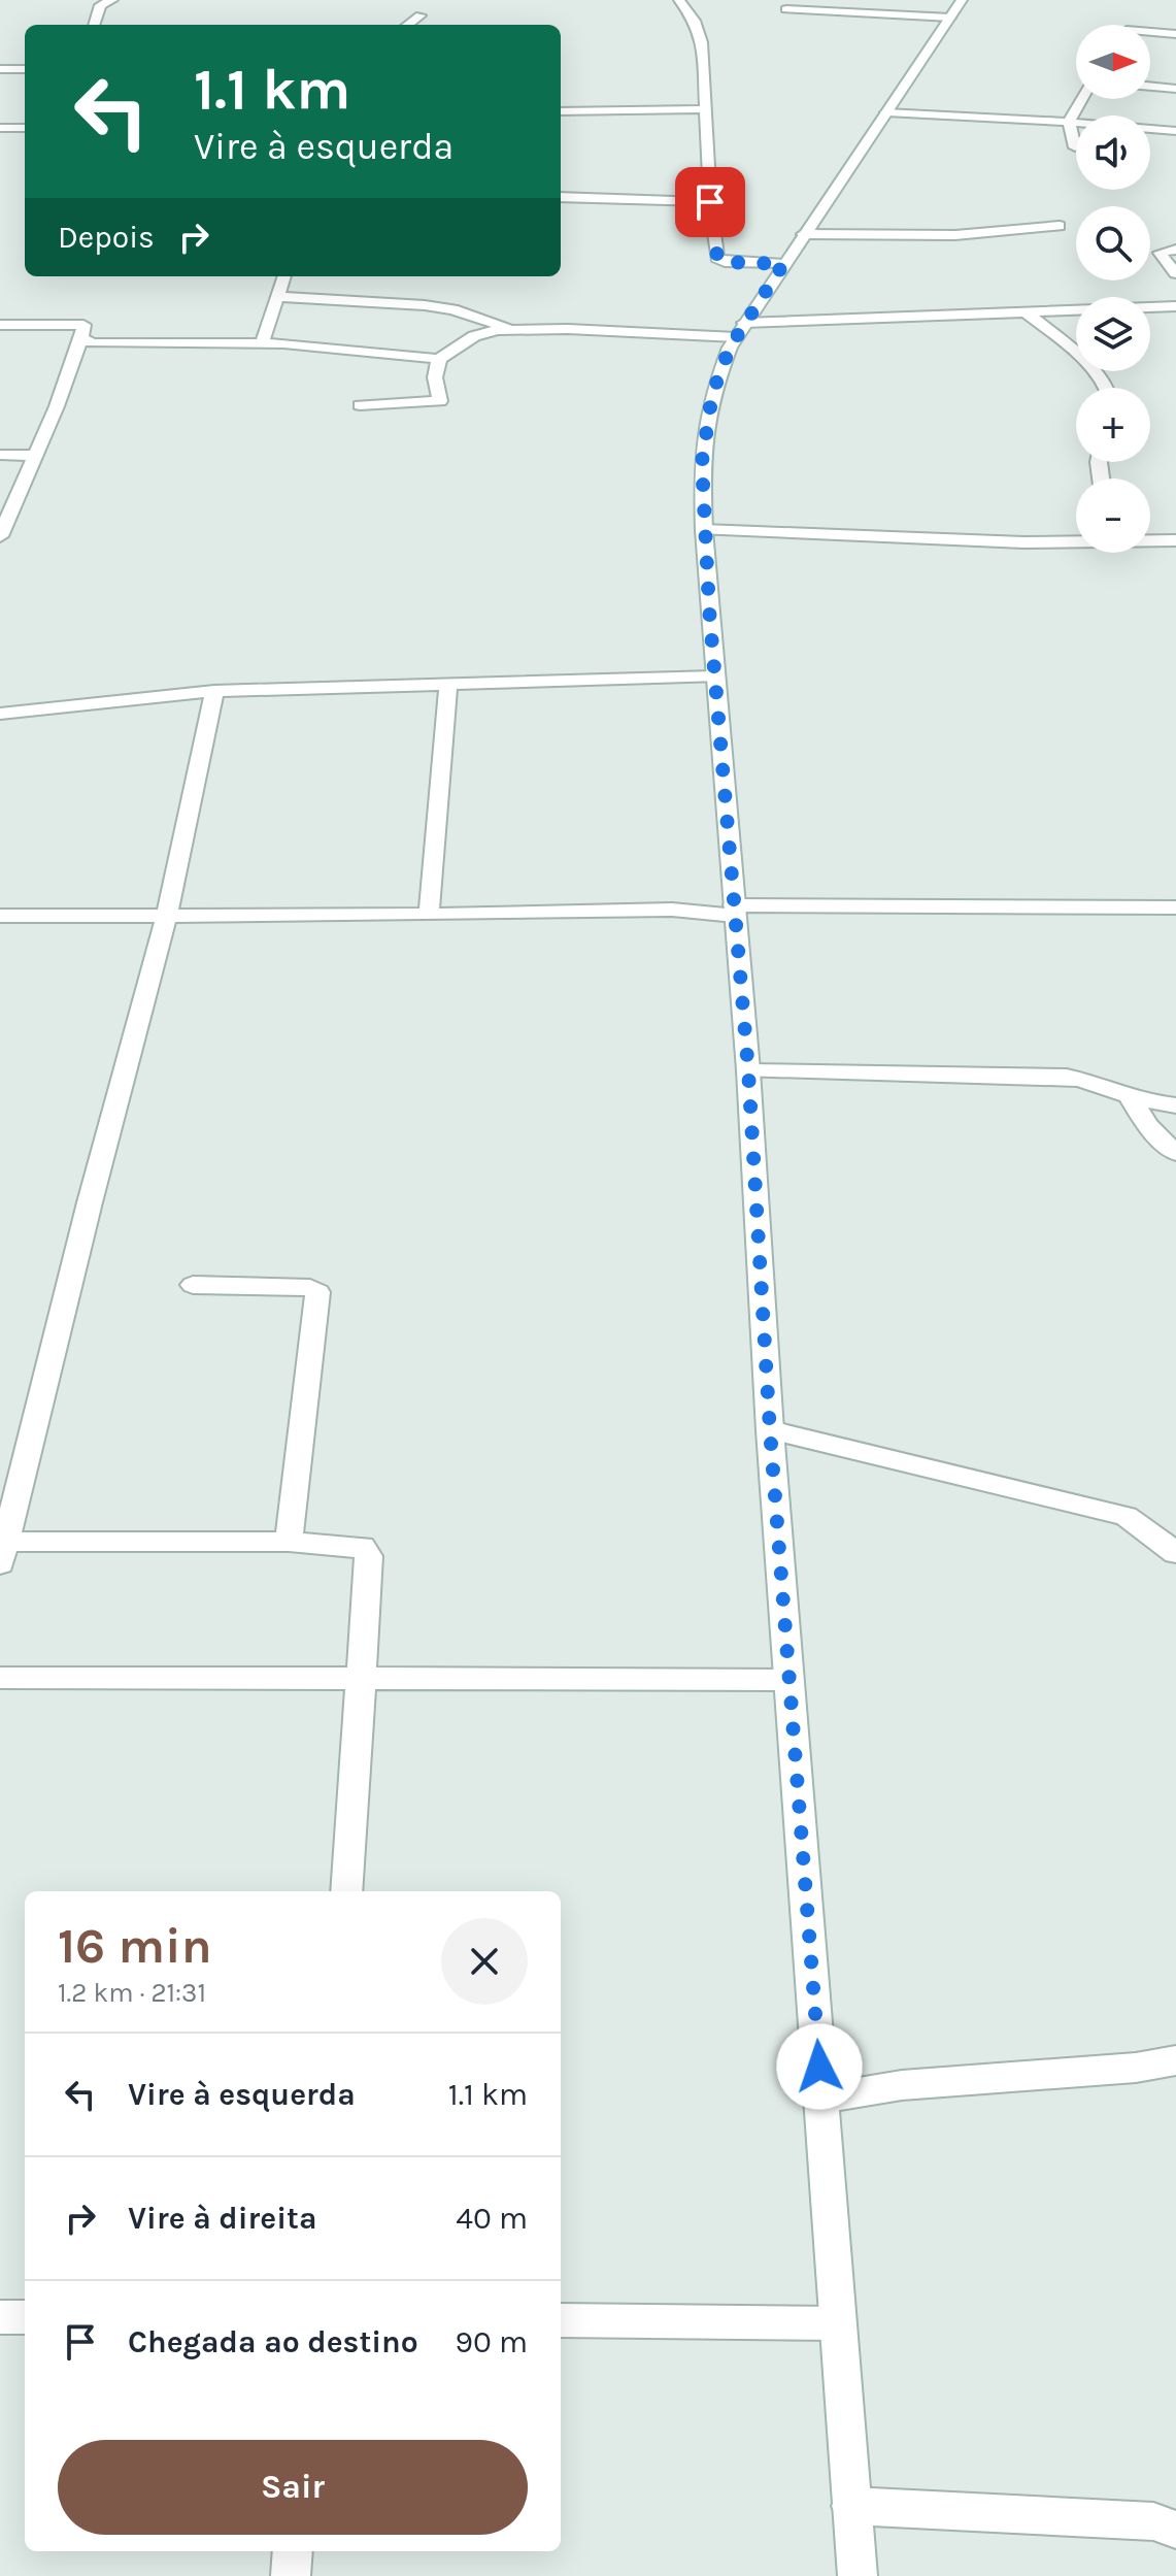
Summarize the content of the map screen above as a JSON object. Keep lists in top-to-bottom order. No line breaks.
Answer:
{"north":"right","page":{"map_buttons":["+","−"],"turn":["1.1 km","Vire à esquerda"],"then":"Depois","heading":["16 min","1.2 km · 21:31"],"list":[{"name":"Vire à esquerda","value":"1.1 km"},{"name":"Vire à direita","value":"40 m"},{"name":"Chegada ao destino","value":"90 m"}],"buttons":"Sair"}}
